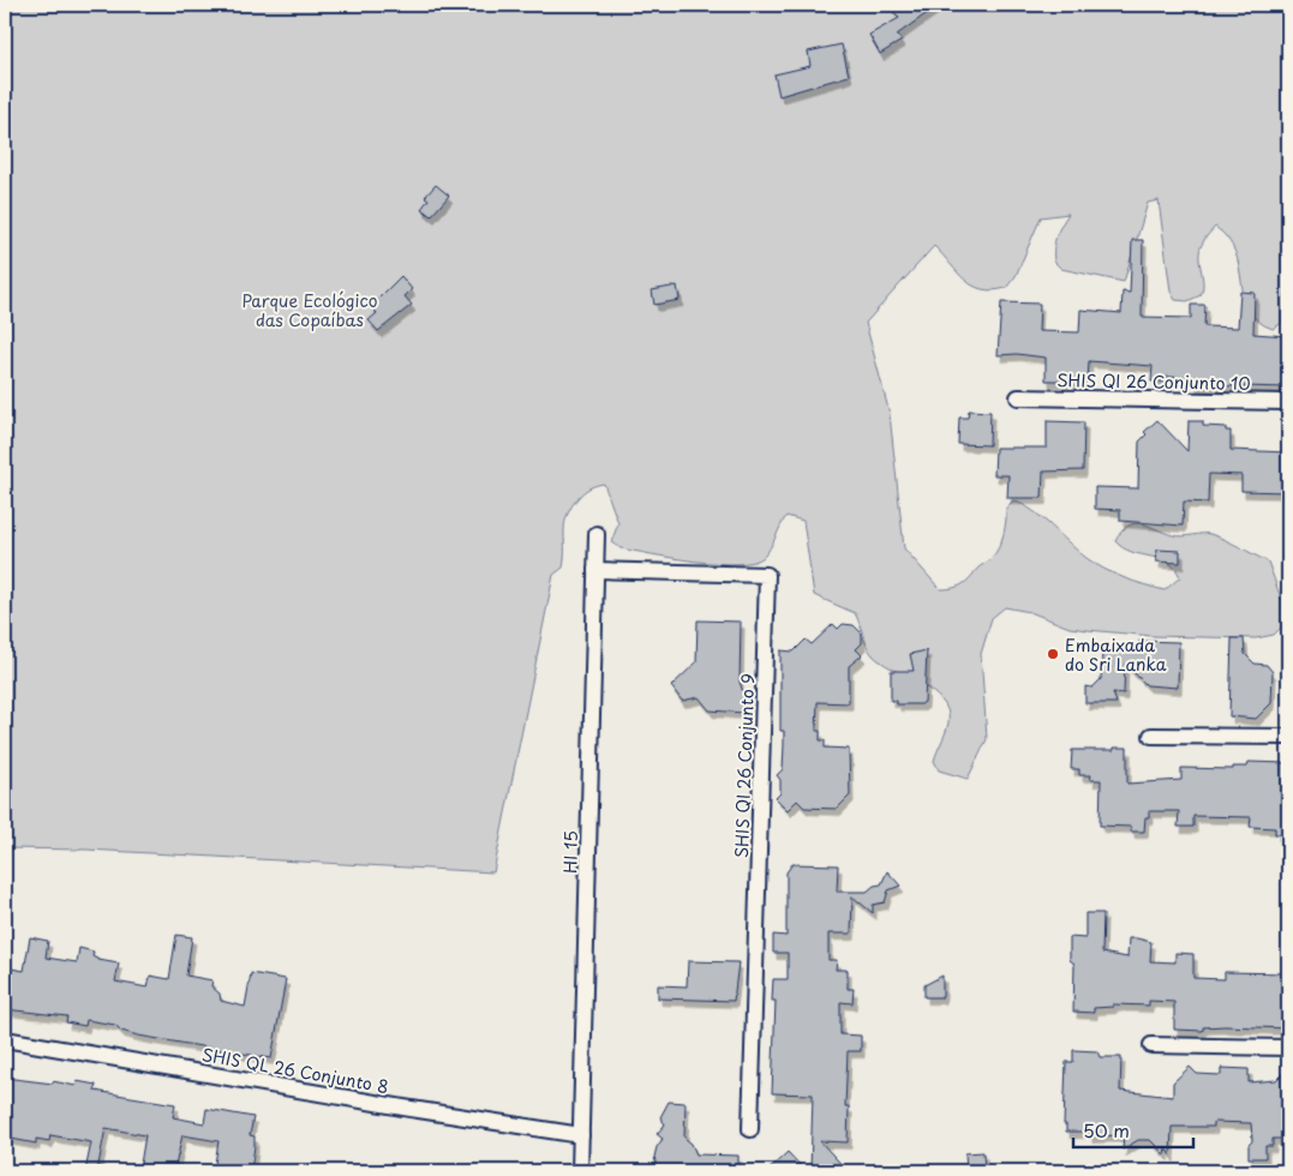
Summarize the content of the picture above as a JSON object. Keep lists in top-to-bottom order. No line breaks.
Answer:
{"streets":{"street":["SHIS QI 26 Conjunto 10","SHIS QI 26 Conjunto 9","HI 15","SHIS QL 26 Conjunto 8"]},"crossings":[["SHIS QI 26 Conjunto 9","HI 15"],["HI 15","SHIS QL 26 Conjunto 8"]],"parks":["Parque Ecológico das Copaíbas"],"places":["Embaixada do Sri Lanka"],"scale_bar":"50 m"}
